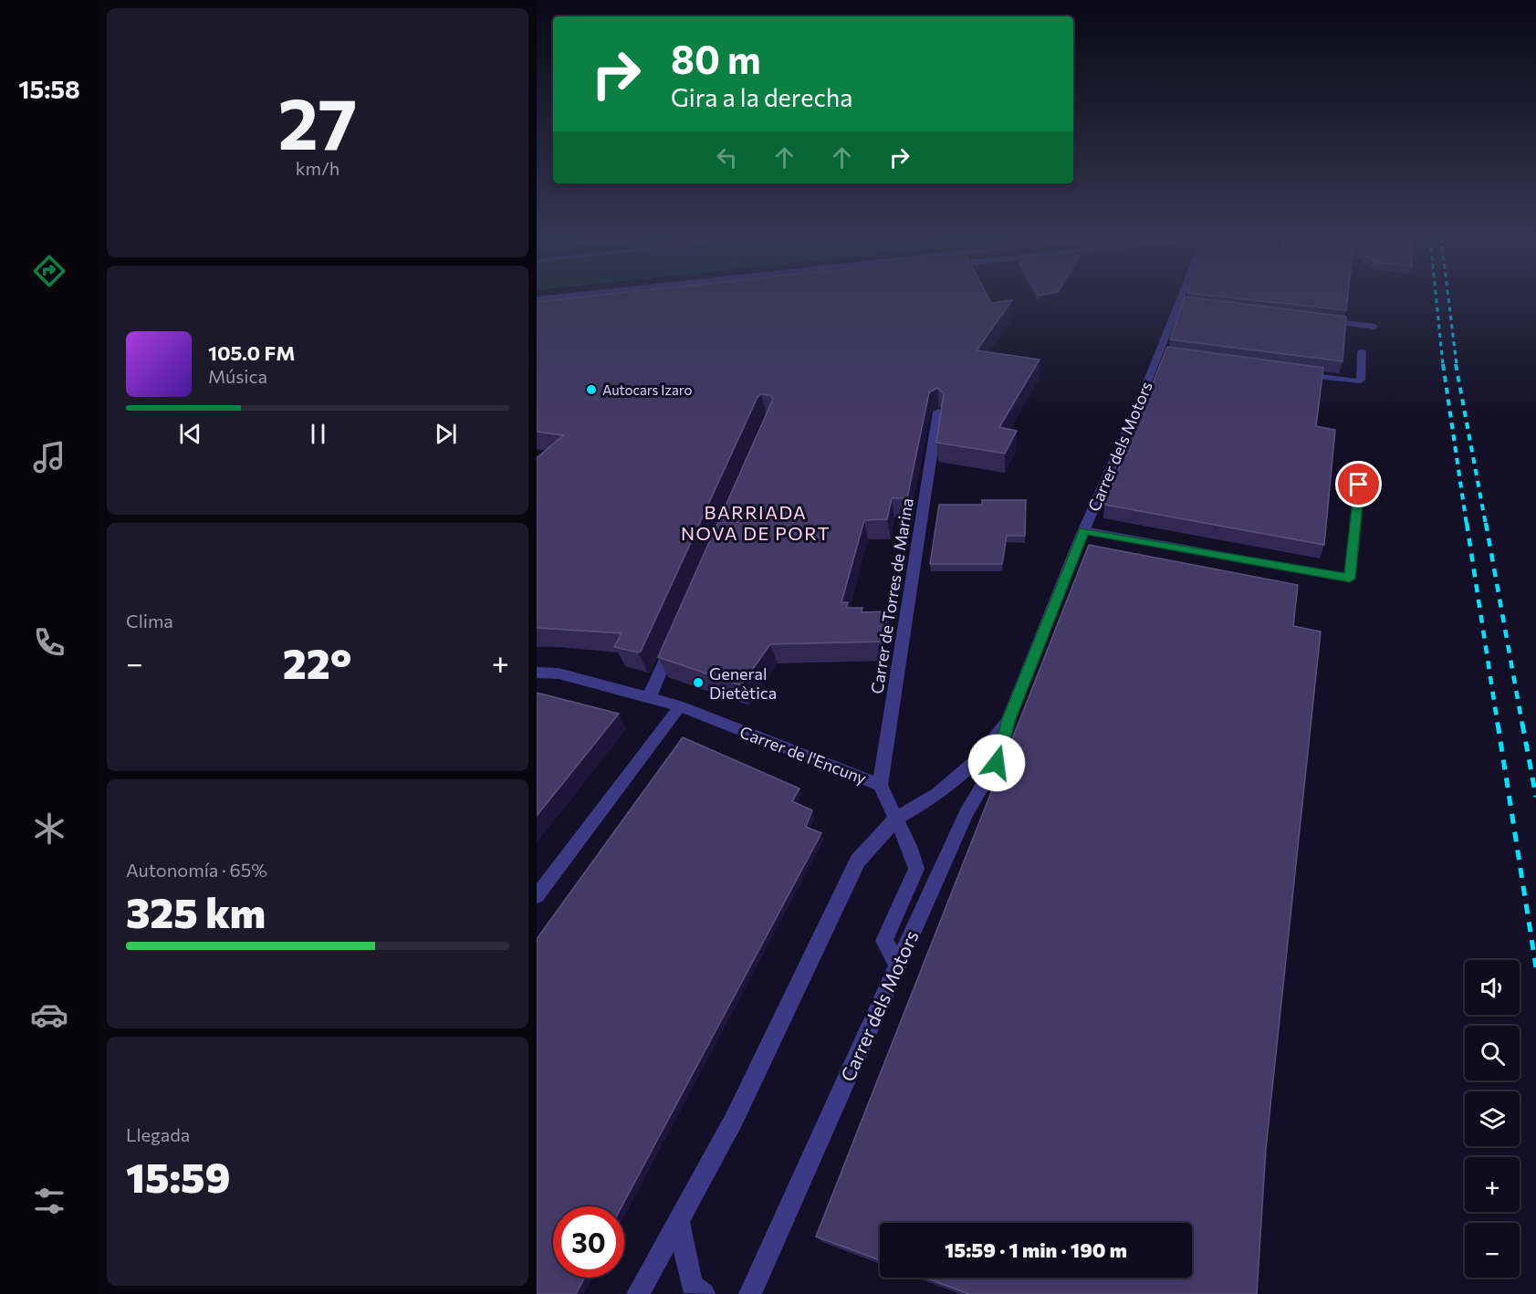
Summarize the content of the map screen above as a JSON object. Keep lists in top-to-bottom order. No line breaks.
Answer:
{"streets":{"street":["Carrer dels Motors","Carrer de Torres de Marina","Carrer de l'Encuny"]},"crossings":[["Carrer dels Motors","Carrer de l'Encuny"],["Carrer de Torres de Marina","Carrer de l'Encuny"]],"districts":["BARRIADA NOVA DE PORT"],"places":["Autocars Izaro","General Dietètica"],"page":{"tabs":"15:58","tile":[["27","km/h"],"Clima",["Autonomía · 65%","325 km"],["Llegada","15:59"]],"turn":["80 m","Gira a la derecha"],"song":["105.0 FM","Música"],"heat":["−","22°","+"],"map_buttons":["+","−"],"limit":"30","trip":"15:59 · 1 min · 190 m"}}
